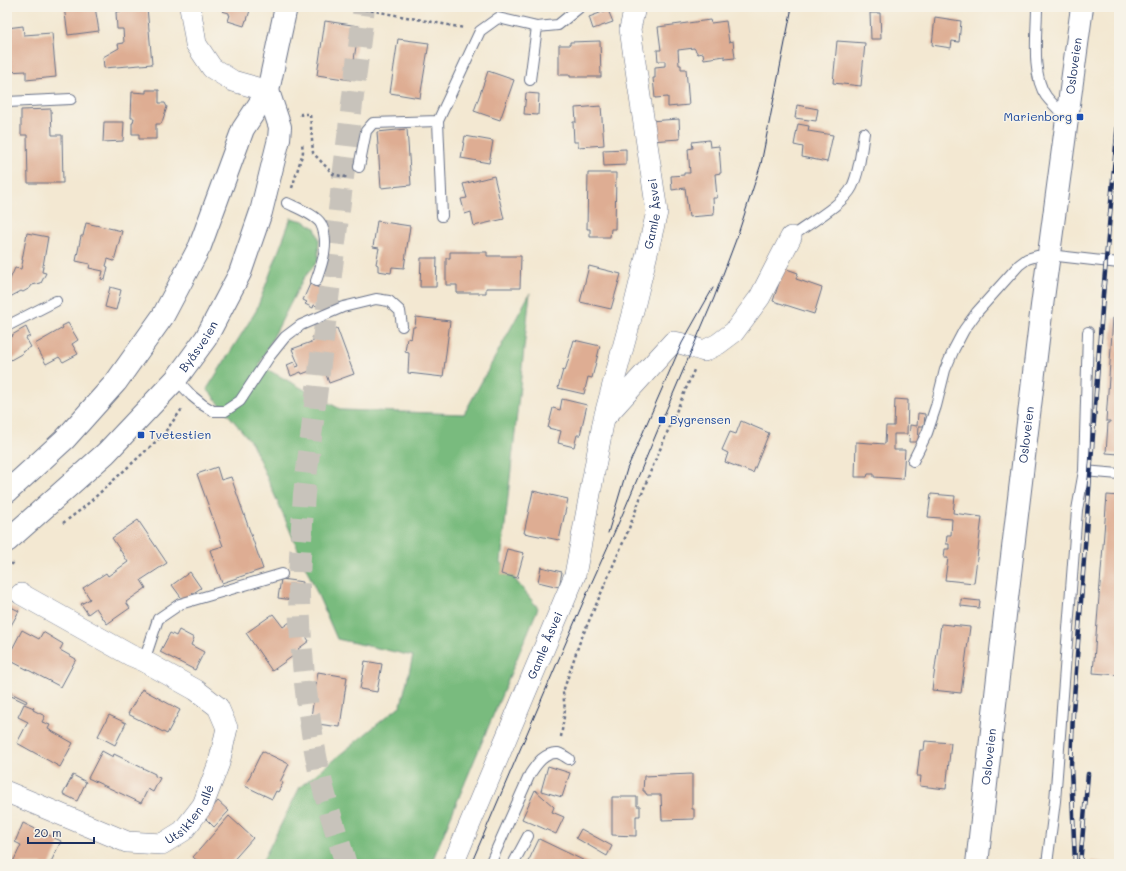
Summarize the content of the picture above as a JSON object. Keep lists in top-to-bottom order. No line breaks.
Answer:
{"streets":{"main road":["Osloveien","Byåsveien"],"street":["Gamle Åsvei","Utsikten allé"]},"places":{"transit":["Marienborg","Bygrensen","Tvetestien"]},"scale_bar":"20 m"}
